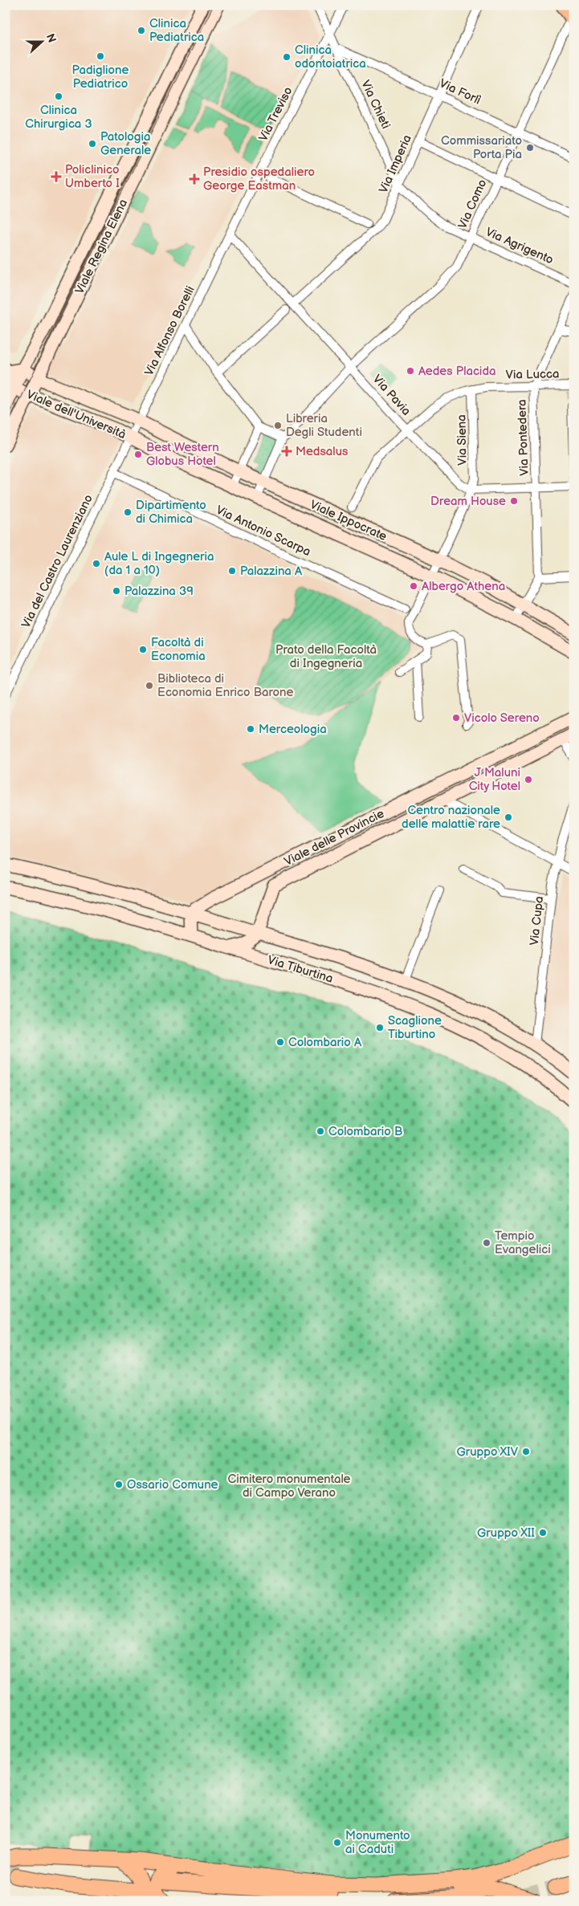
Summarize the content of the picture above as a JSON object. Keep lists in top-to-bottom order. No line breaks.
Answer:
{"streets":{"main road":["Viale Regina Elena","Viale dell'Università","Viale Ippocrate","Viale delle Provincie","Via Tiburtina"],"street":["Via Forlì","Via Chieti","Via Treviso","Via Imperia","Via Como","Via Agrigento","Via Alfonso Borelli","Via Lucca","Via Pavia","Via Pontedera","Via Siena","Via Antonio Scarpa","Via del Castro Laurenziano","Via Cupa"]},"crossings":[["Via Forlì","Via Chieti"],["Via Forlì","Via Imperia"],["Via Forlì","Via Como"],["Via Chieti","Via Treviso"],["Via Chieti","Via Imperia"],["Via Chieti","Via Agrigento"],["Via Treviso","Via Alfonso Borelli"],["Via Treviso","Via Pavia"],["Via Imperia","Via Agrigento"],["Via Imperia","Via Pavia"],["Via Como","Via Agrigento"],["Via Como","Via Pavia"],["Viale Regina Elena","Viale dell'Università"],["Via Alfonso Borelli","Via Pavia"],["Via Alfonso Borelli","Viale dell'Università"],["Via Alfonso Borelli","Viale Ippocrate"],["Via Alfonso Borelli","Via del Castro Laurenziano"],["Via Lucca","Via Pavia"],["Via Lucca","Via Pontedera"],["Via Lucca","Via Siena"],["Via Pavia","Via Siena"],["Viale dell'Università","Viale Ippocrate"],["Viale dell'Università","Via del Castro Laurenziano"],["Via Siena","Viale Ippocrate"],["Viale Ippocrate","Via del Castro Laurenziano"],["Via Antonio Scarpa","Via del Castro Laurenziano"],["Viale delle Provincie","Via Tiburtina"],["Via Cupa","Via Tiburtina"]],"parks":["Prato della Facoltà di Ingegneria","Cimitero monumentale di Campo Verano"],"places":{"other":["Clinica Pediatrica","Padiglione Pediatrico","Clinica odontoiatrica","Clinica Chirurgica 3","Patologia Generale","Commissariato Porta Pia","Aedes Placida","Libreria Degli Studenti","Best Western Globus Hotel","Dream House","Dipartimento di Chimica","Aule L di Ingegneria (da 1 a 10)","Palazzina A","Albergo Athena","Palazzina 39","Facoltà di Economia","Biblioteca di Economia Enrico Barone","Vicolo Sereno","Merceologia","J Maluni City Hotel","Centro nazionale delle malattie rare","Scaglione Tiburtino","Colombario A","Colombario B","Tempio Evangelici","Gruppo XIV","Ossario Comune","Gruppo XII","Monumento ai Caduti"],"health":["Policlinico Umberto I","Presidio ospedaliero George Eastman","Medsalus"]},"north":"right"}
